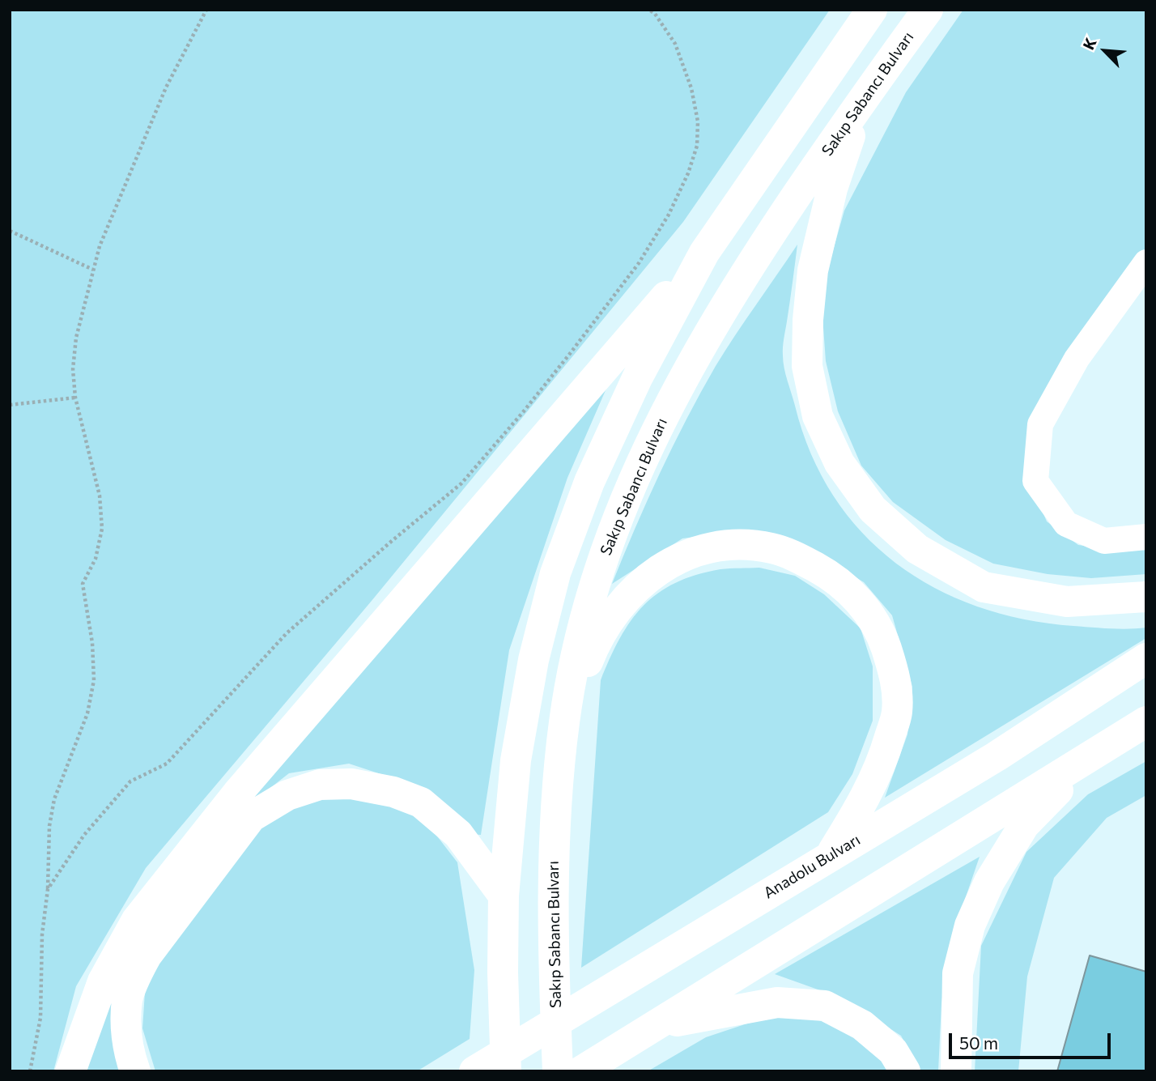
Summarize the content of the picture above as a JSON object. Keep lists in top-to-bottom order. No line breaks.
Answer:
{"streets":{"main road":["Sakıp Sabancı Bulvarı","Anadolu Bulvarı"]},"scale_bar":"50 m","north":"top left"}
